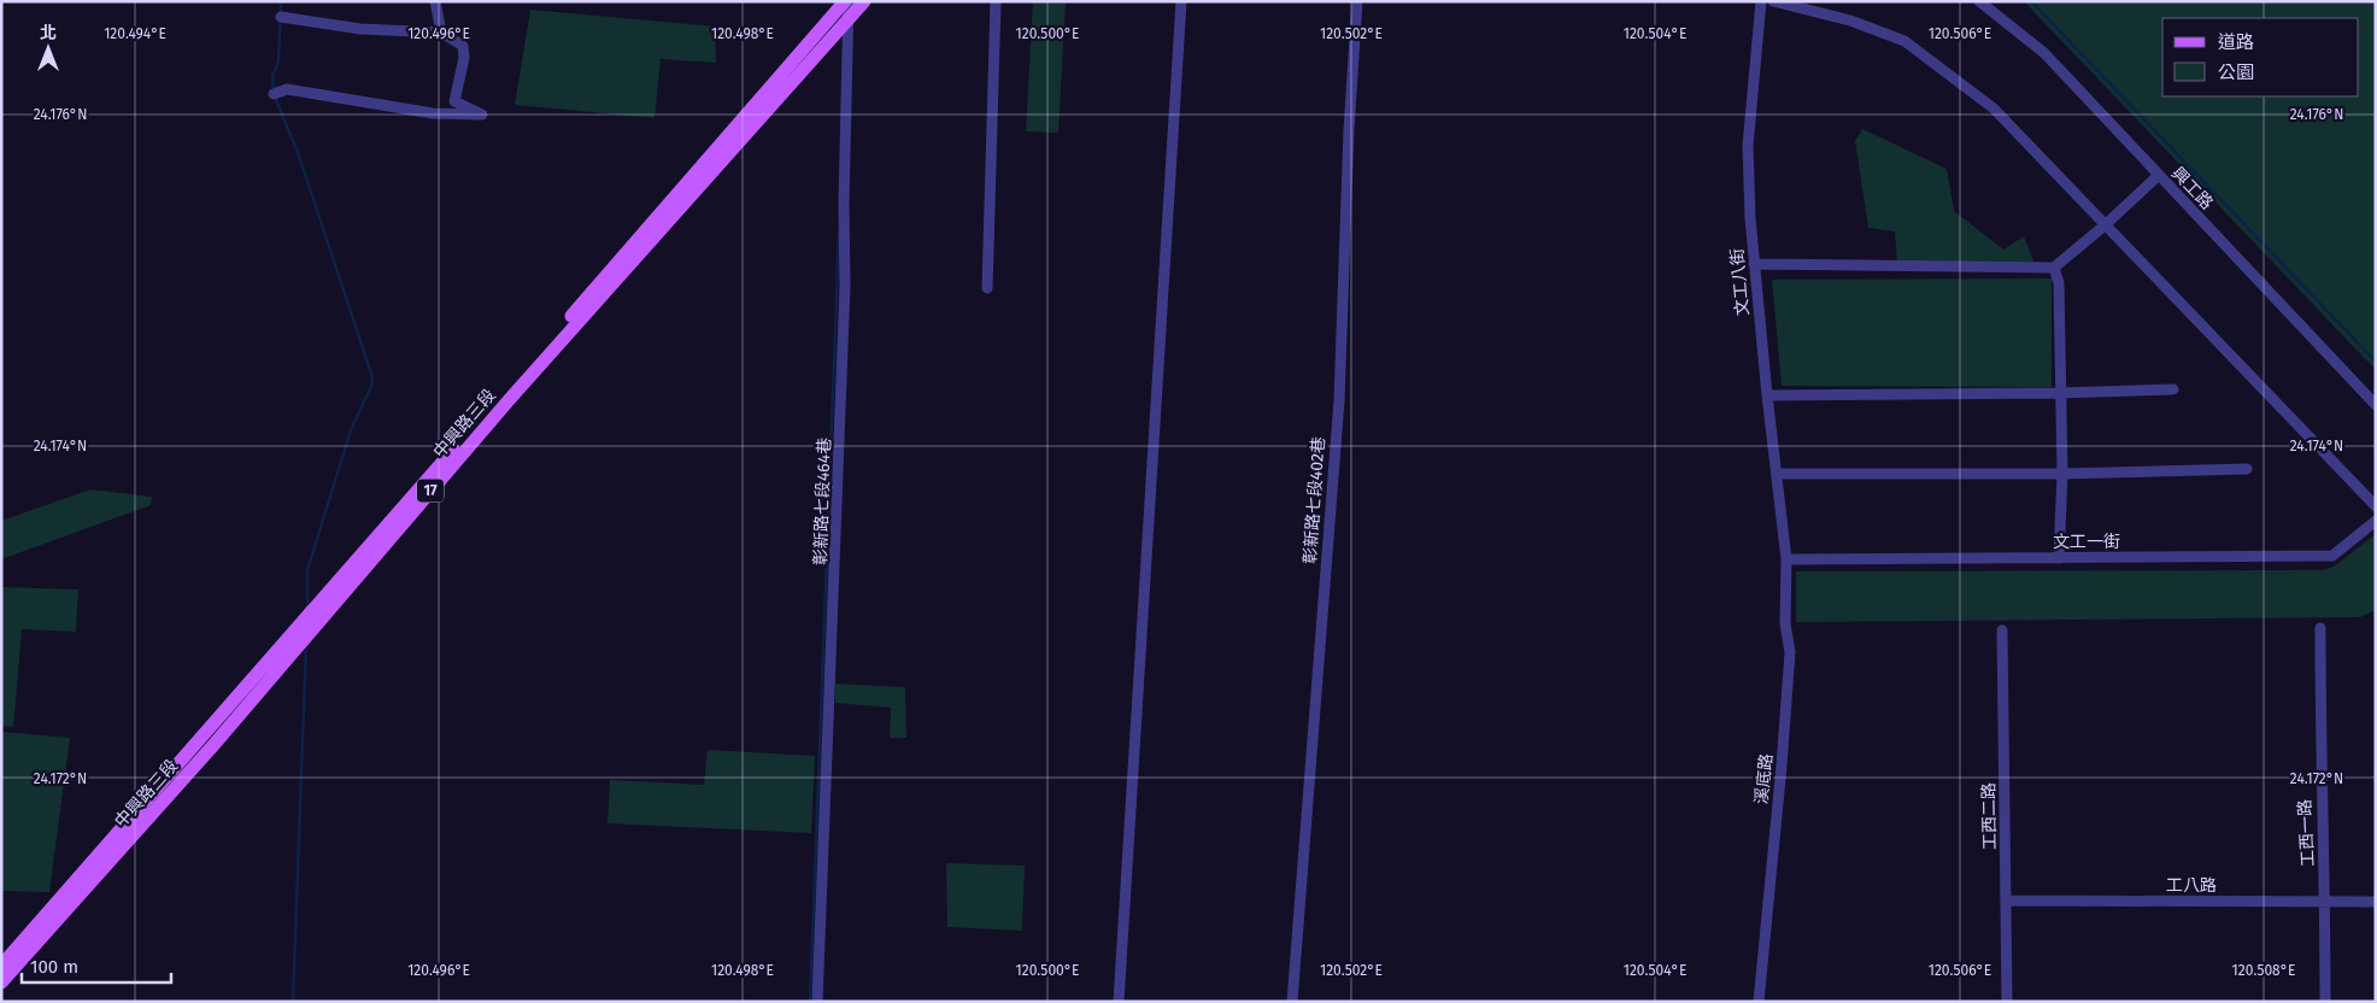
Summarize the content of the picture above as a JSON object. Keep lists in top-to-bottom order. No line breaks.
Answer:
{"streets":{"main road":["中興路三段","17"],"street":["興工路","文工八街","彰新路七段402巷","彰新路七段464巷","文工一街","溪底路","工西二路","工西一路","工八路"]},"crossings":[["文工八街","文工一街"],["文工八街","溪底路"],["中興路三段","彰新路七段464巷"],["文工一街","溪底路"],["工西二路","工八路"],["工西一路","工八路"]],"legend":["道路","公園"],"scale_bar":"100 m","north":"top","coordinates":["120.494°E","120.496°E","120.498°E","120.500°E","120.502°E","120.504°E","120.506°E","24.176°N","24.174°N","24.172°N","120.508°E"]}
